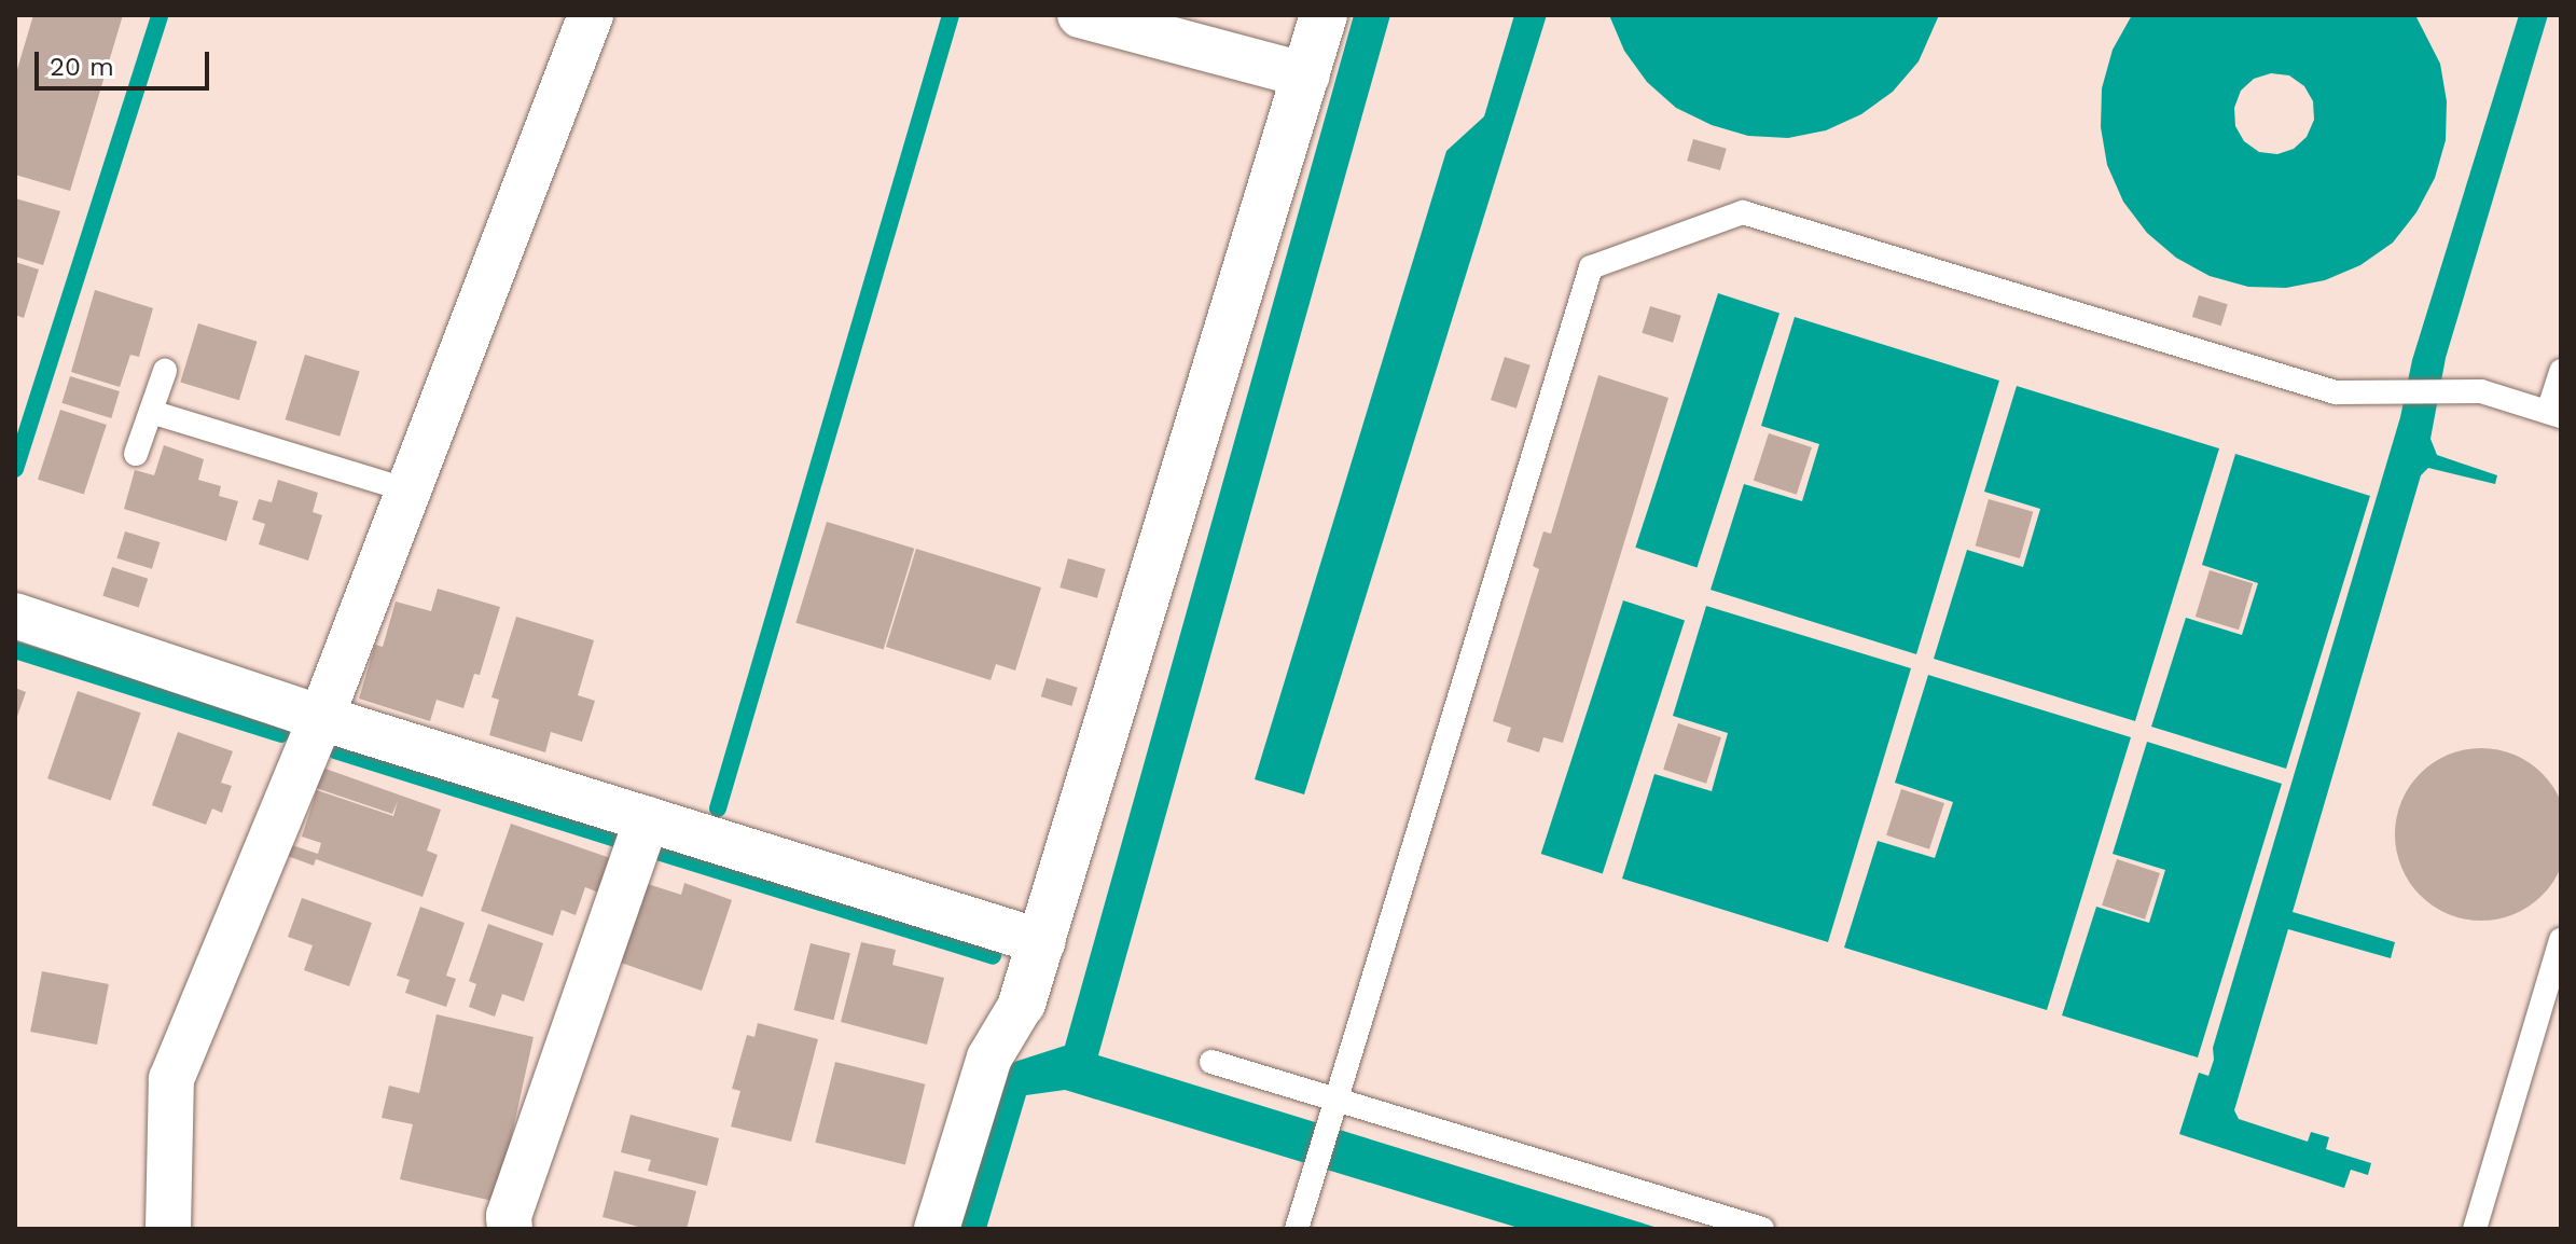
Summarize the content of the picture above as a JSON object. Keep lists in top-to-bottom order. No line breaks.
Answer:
{"scale_bar":"20 m"}
